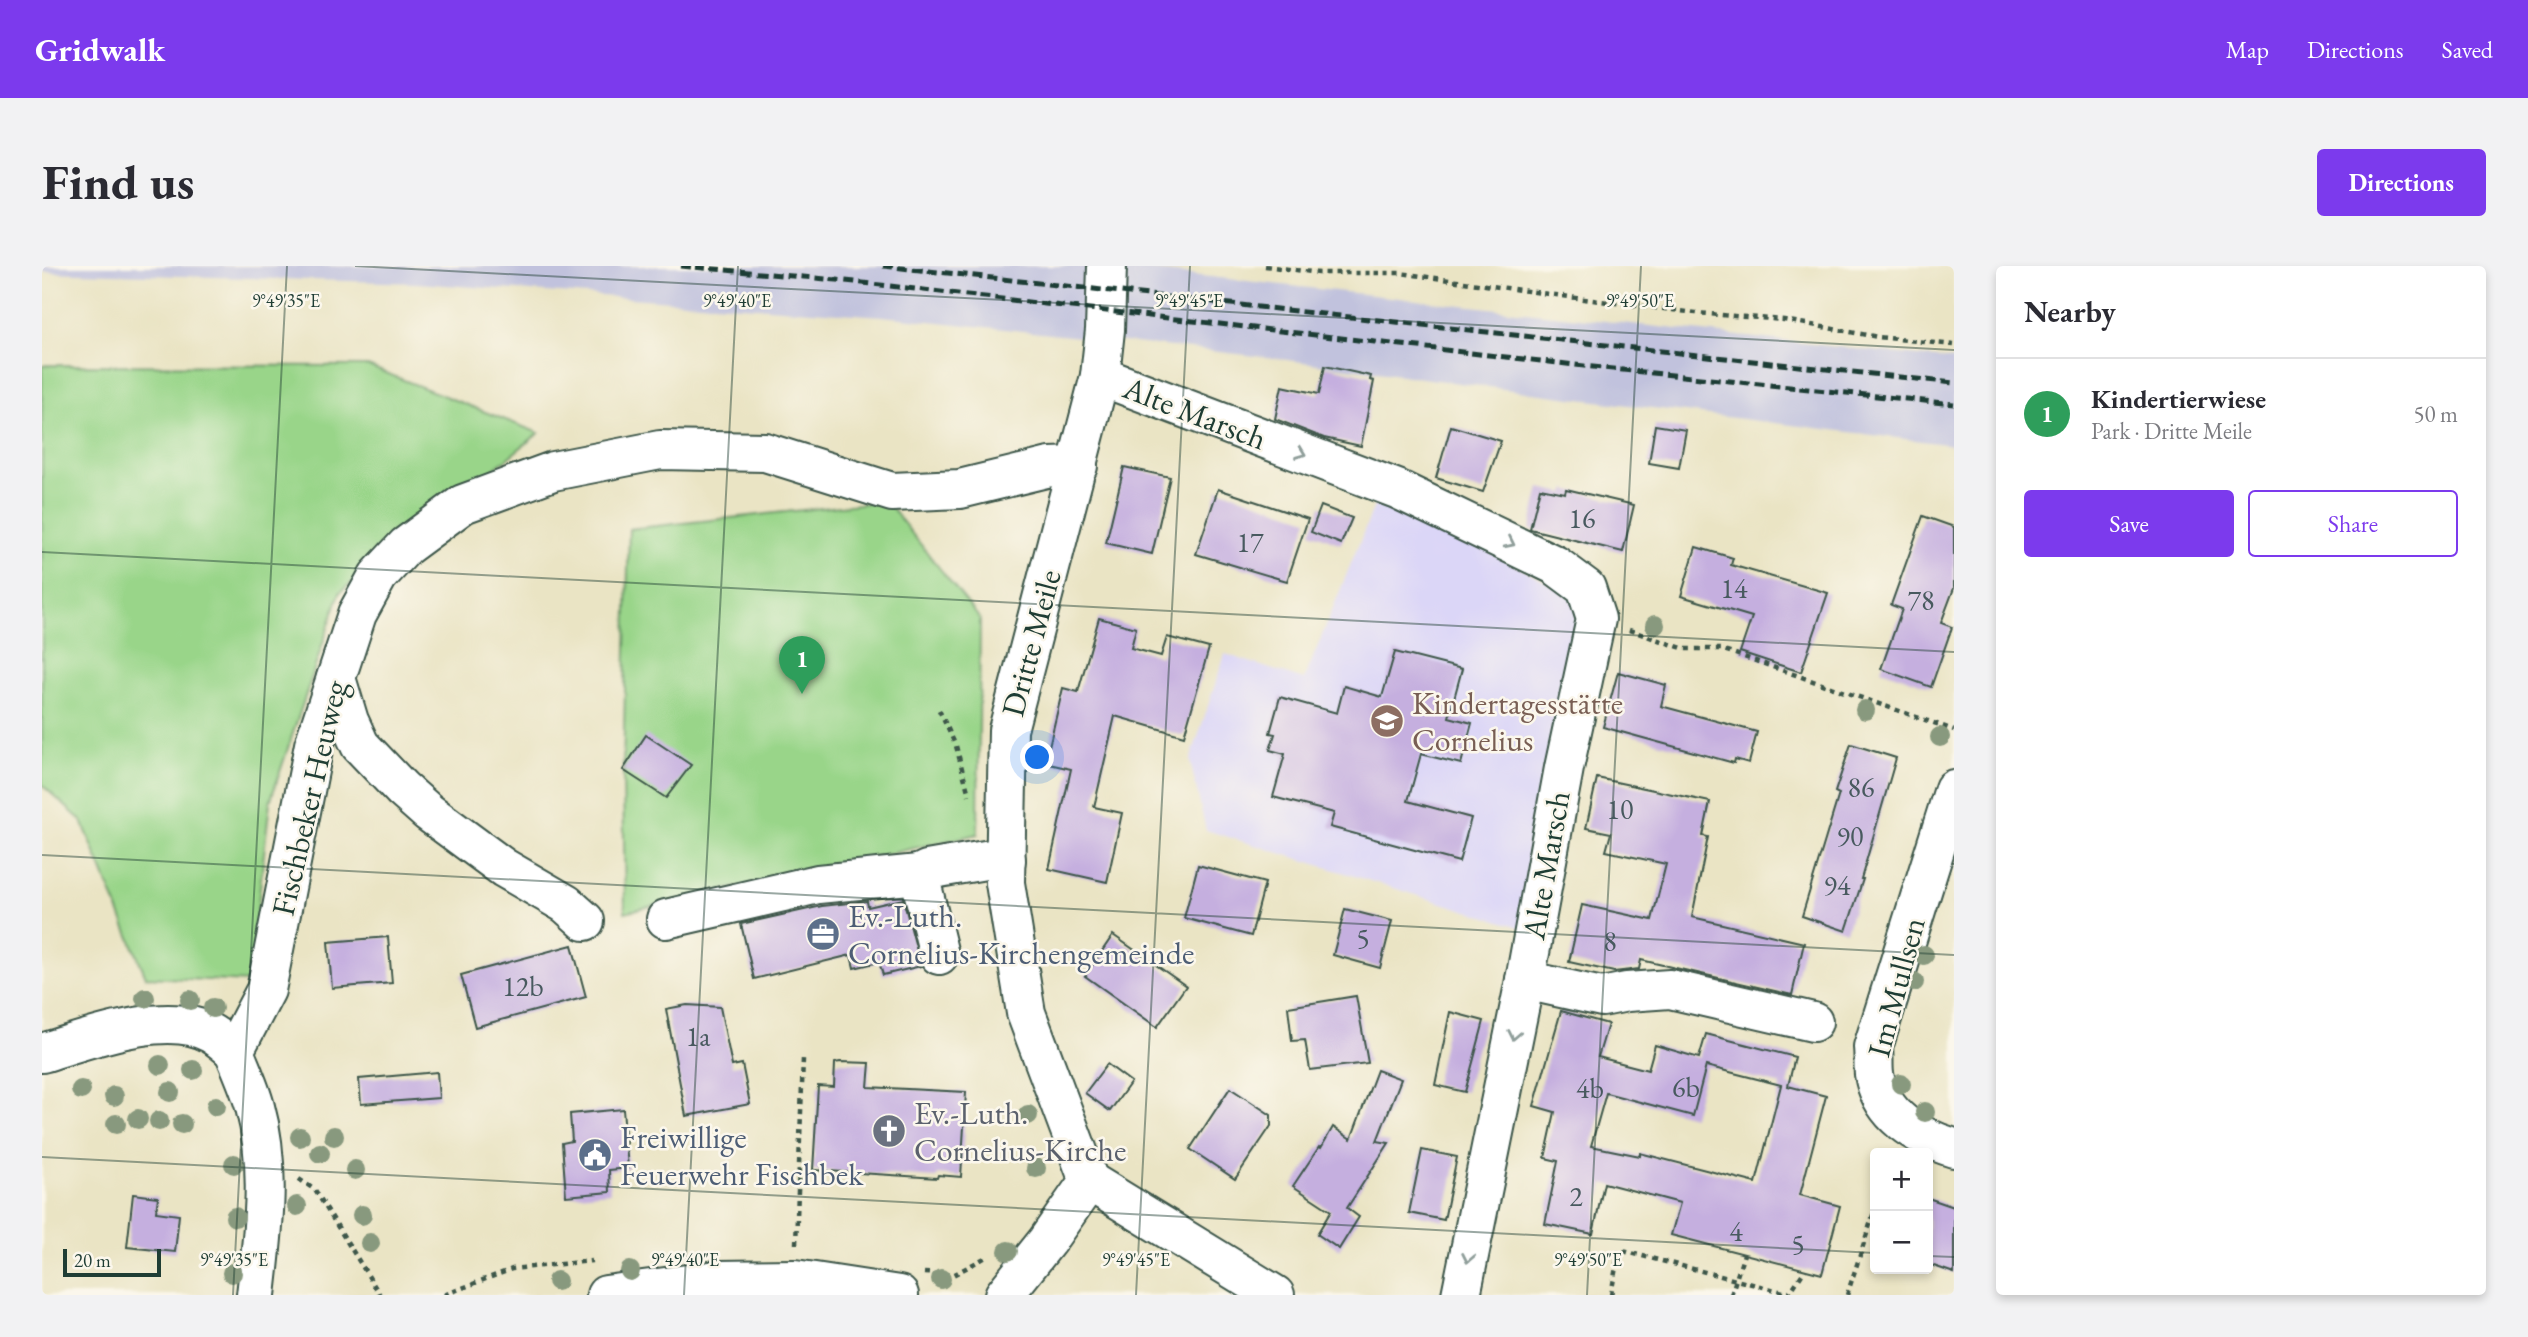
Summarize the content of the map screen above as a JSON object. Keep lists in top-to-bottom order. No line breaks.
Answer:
{"streets":{"street":["Alte Marsch","Dritte Meile","Fischbeker Heuweg","Im Mullsen"]},"crossings":[["Alte Marsch","Dritte Meile"],["Dritte Meile","Fischbeker Heuweg"]],"places":{"school or university":["Kindertagesstätte Cornelius"],"office":["Ev.-Luth. Cornelius-Kirchengemeinde"],"church":["Ev.-Luth. Cornelius-Kirche"],"public building":["Freiwillige Feuerwehr Fischbek"]},"house_numbers":["16","17","14","78","86","10","90","94","5","8","12b","1a","6b","4b","2","4","5"],"scale_bar":"20 m","page":{"header":"Gridwalk","nav":["Map","Directions","Saved"],"buttons":["Directions",["Save","Share"]],"title":"Find us","heading":"Nearby","list":[{"mark":"1","name":"Kindertierwiese","note":"Park · Dritte Meile","value":"50 m"}],"pins":"1","map_buttons":["+","−"],"scale":"20 m"},"coordinates":["9°49'35\"E","9°49'40\"E","9°49'45\"E","9°49'50\"E"]}
